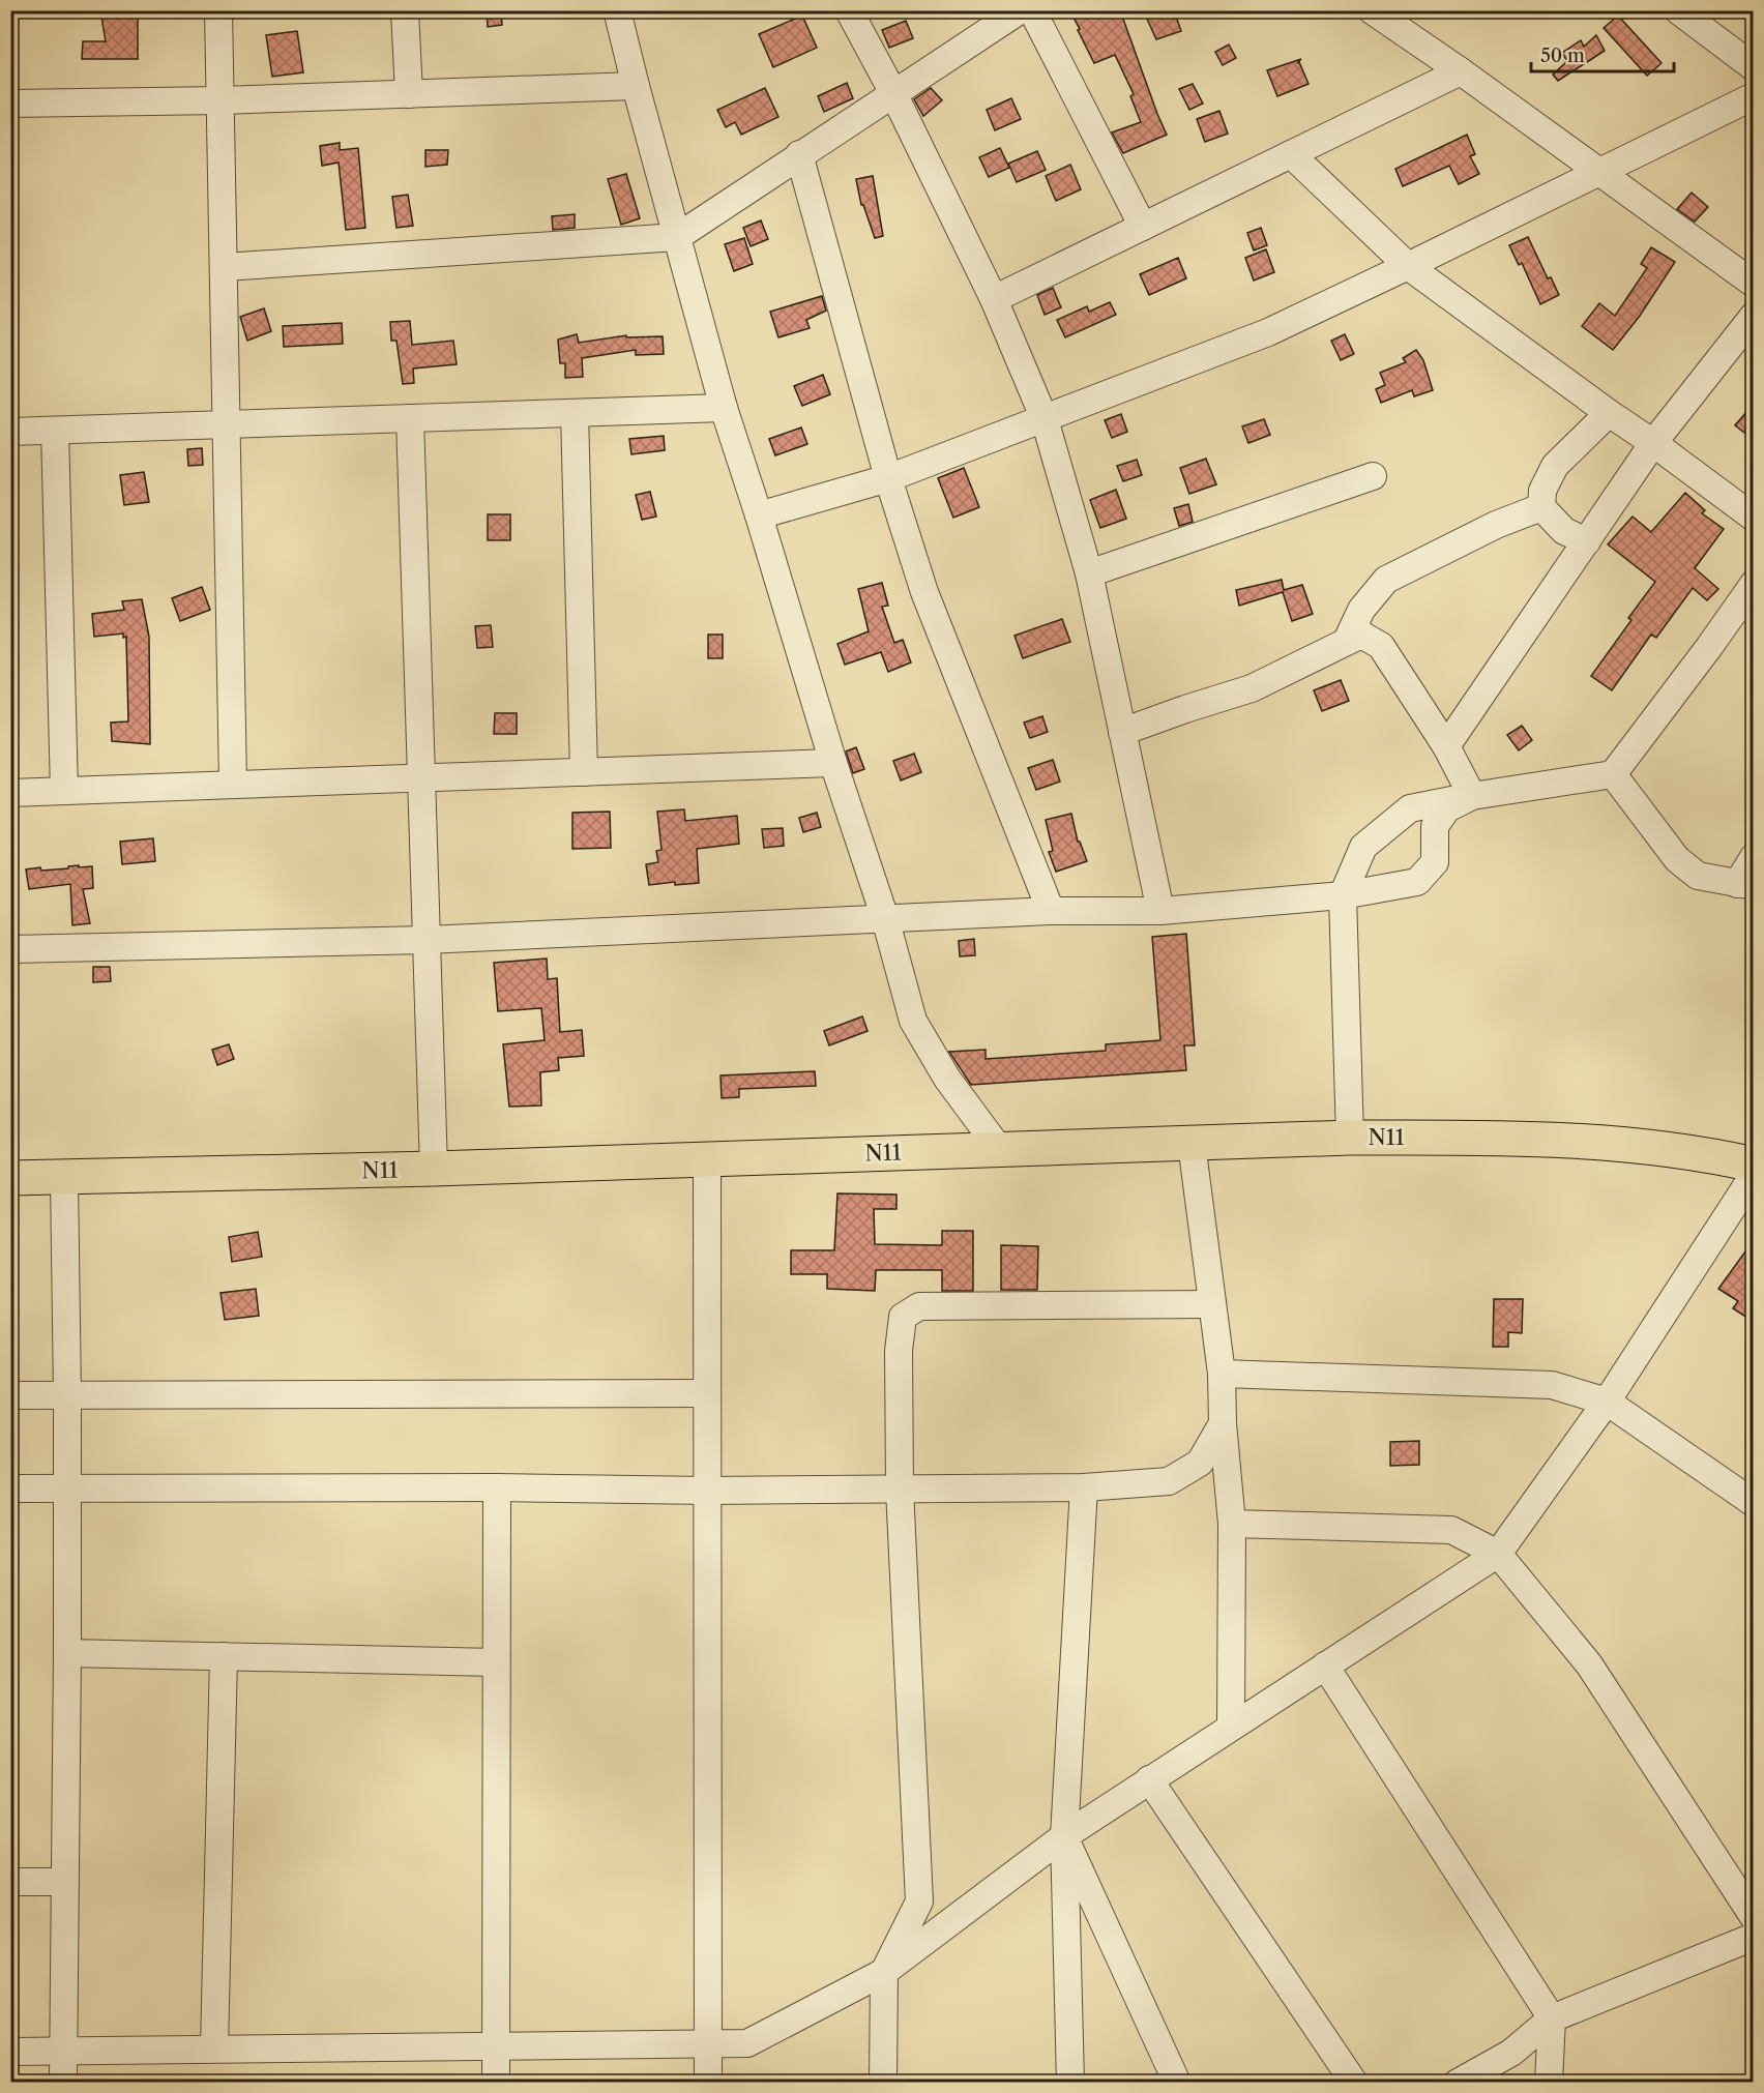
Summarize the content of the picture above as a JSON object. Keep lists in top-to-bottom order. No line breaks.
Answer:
{"streets":{"main road":["N11"]},"scale_bar":"50 m"}
